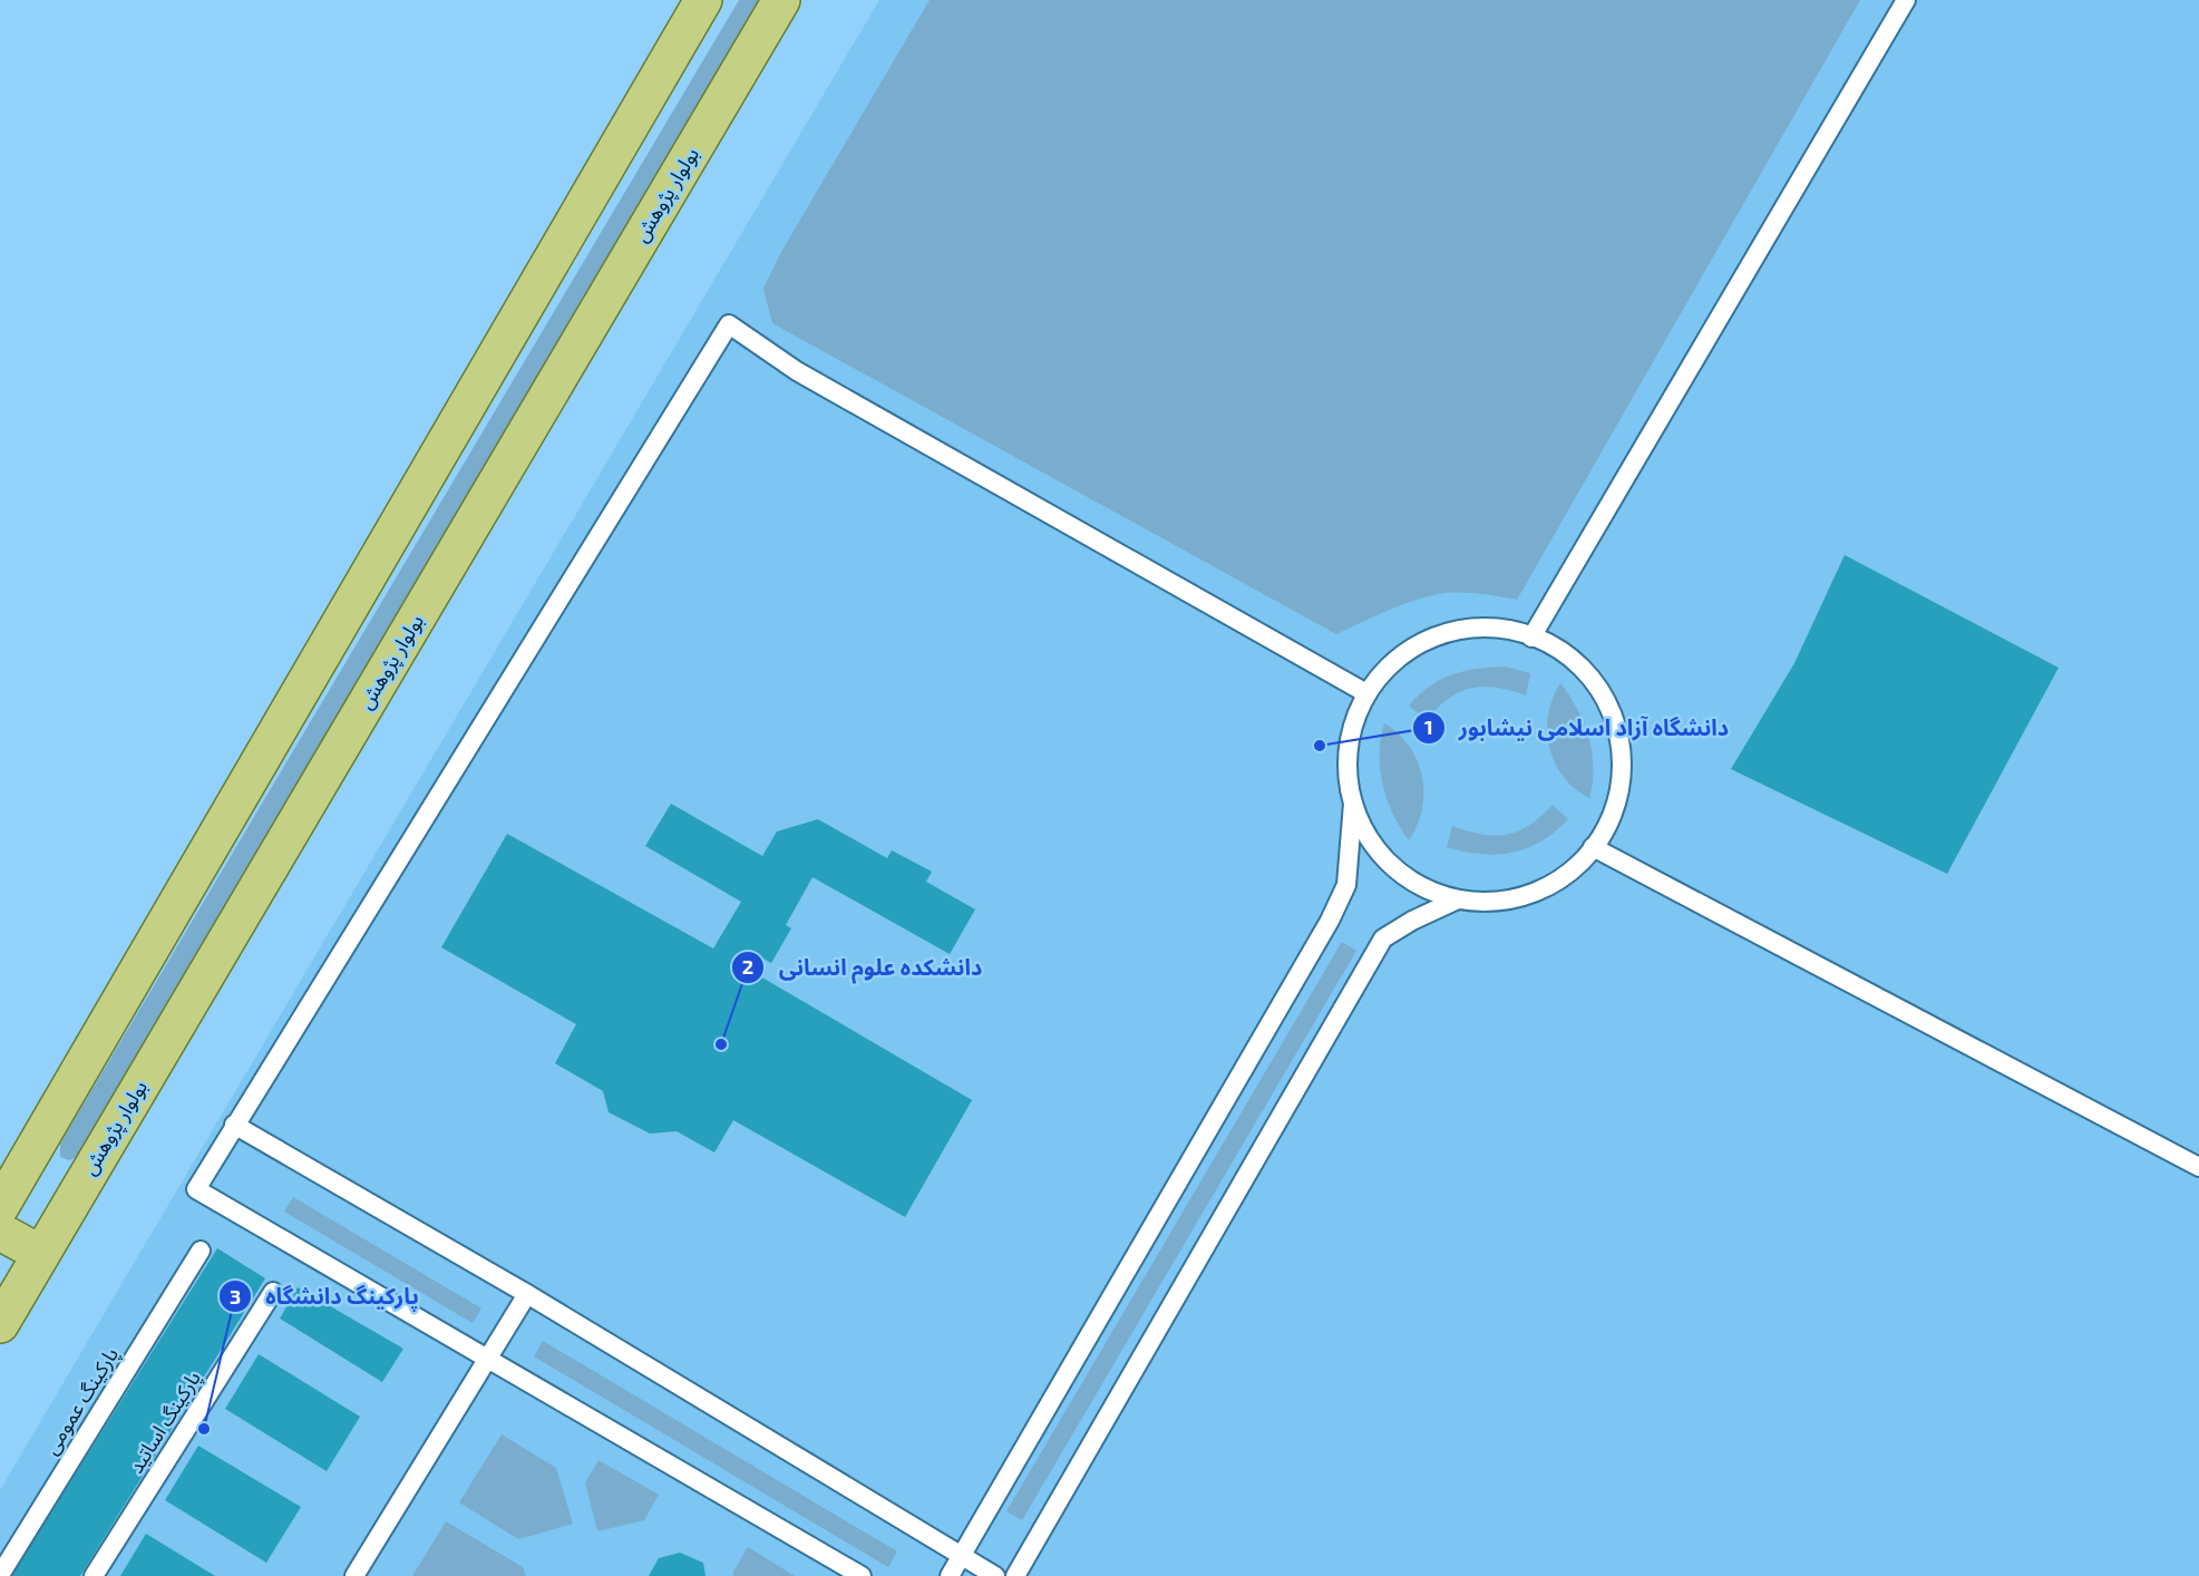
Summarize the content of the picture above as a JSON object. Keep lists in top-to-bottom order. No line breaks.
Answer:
{"streets":{"main road":["بولوار پژوهش"],"lane":["پارکینگ عمومی","پارکینگ اساتید"]},"places":["دانشگاه آزاد اسلامی نیشابور","دانشکده علوم انسانی","پارکینگ دانشگاه"]}
